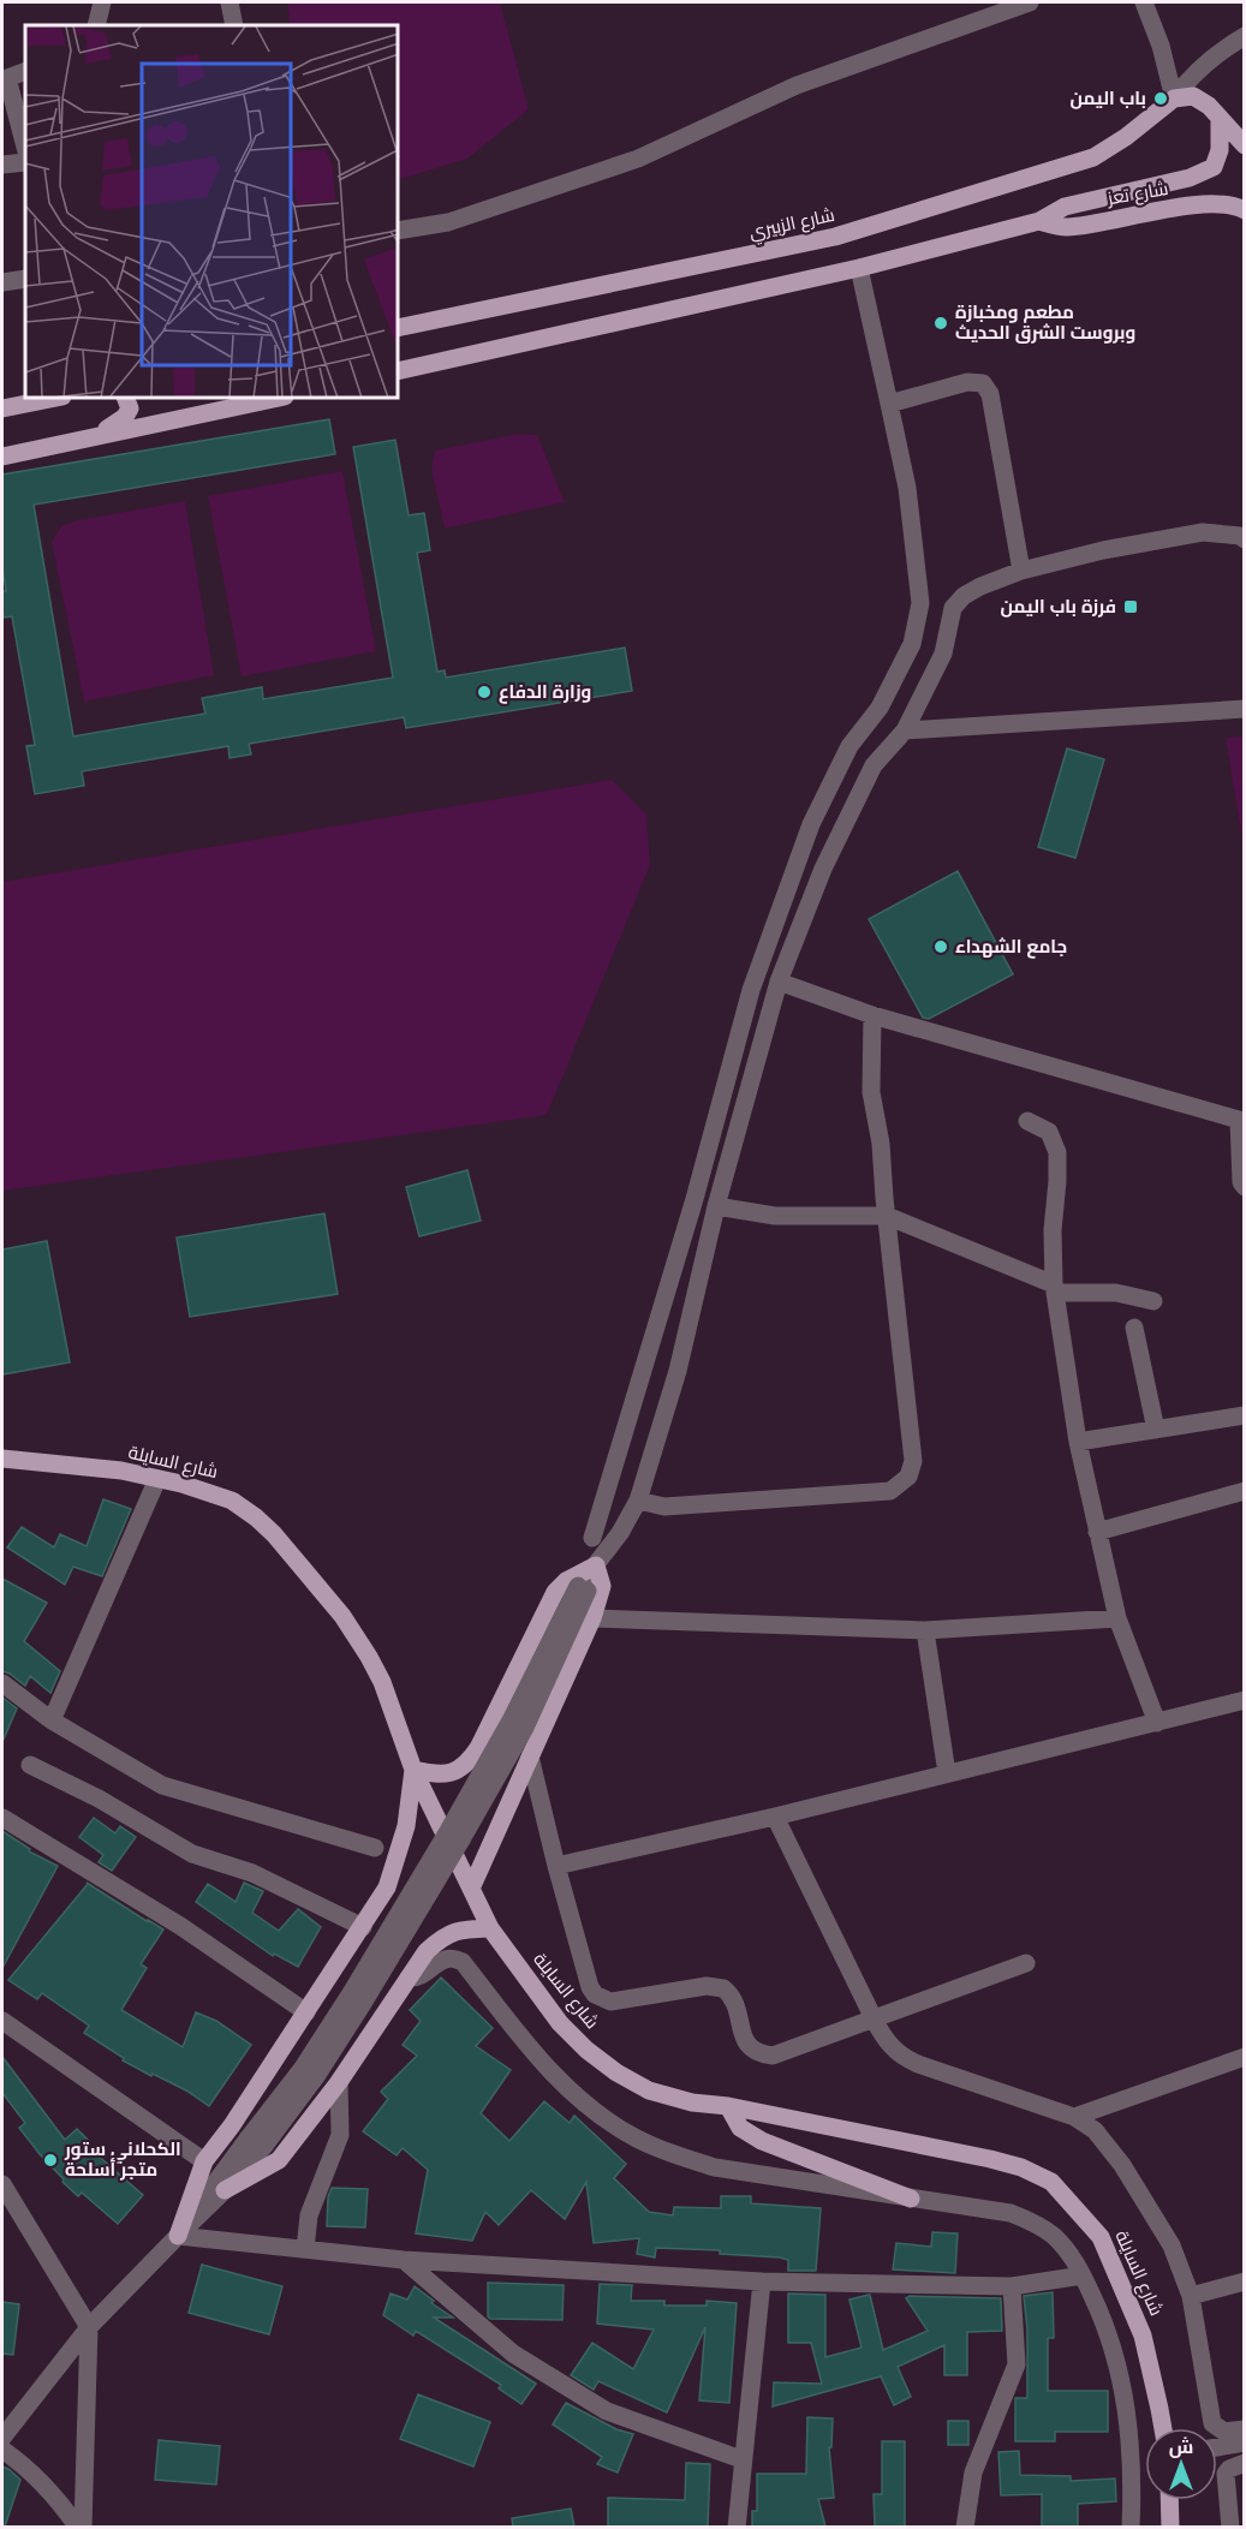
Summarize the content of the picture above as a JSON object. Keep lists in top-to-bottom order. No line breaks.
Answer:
{"streets":{"main road":["شارع تعز","شارع الزبيري","شارع السايلة"]},"places":{"other":["باب اليمن","مطعم ومخبازة وبروست الشرق الحديث","وزارة الدفاع","جامع الشهداء","الكحلاني ستور متجر أسلحة"],"transit":["فرزة باب اليمن"]},"north":"top"}
